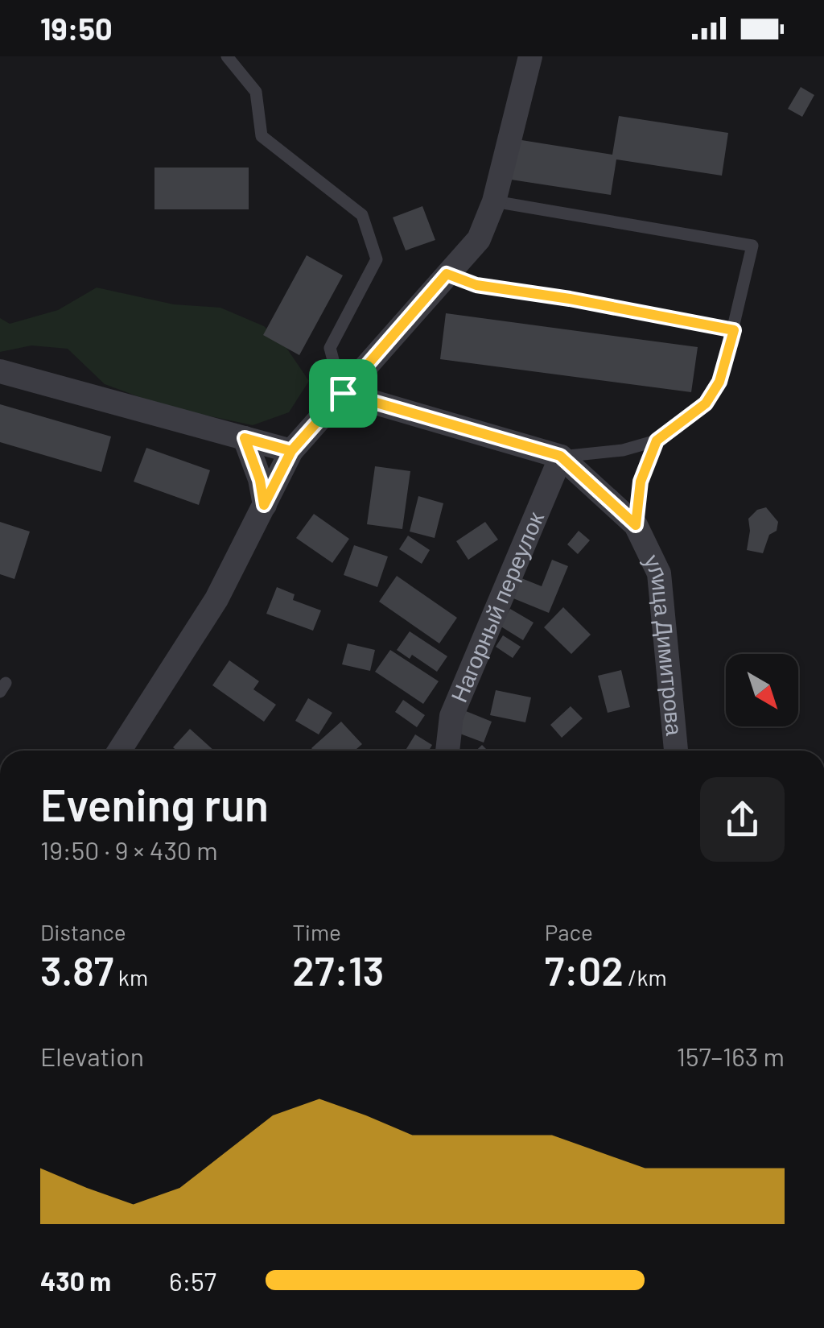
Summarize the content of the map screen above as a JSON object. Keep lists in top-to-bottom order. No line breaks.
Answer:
{"streets":{"street":["Нагорный переулок","улица Димитрова"]},"crossings":[["Нагорный переулок","улица Димитрова"]],"north":"bottom right","page":{"status":"19:50","heading":["Evening run","19:50 · 9 × 430 m"],"stats":[["Distance","3.87 km"],["Time","27:13"],["Pace","7:02 /km"]],"chart":["Elevation","157–163 m"],"list":[{"name":"430 m","note":"6:57"}]}}
